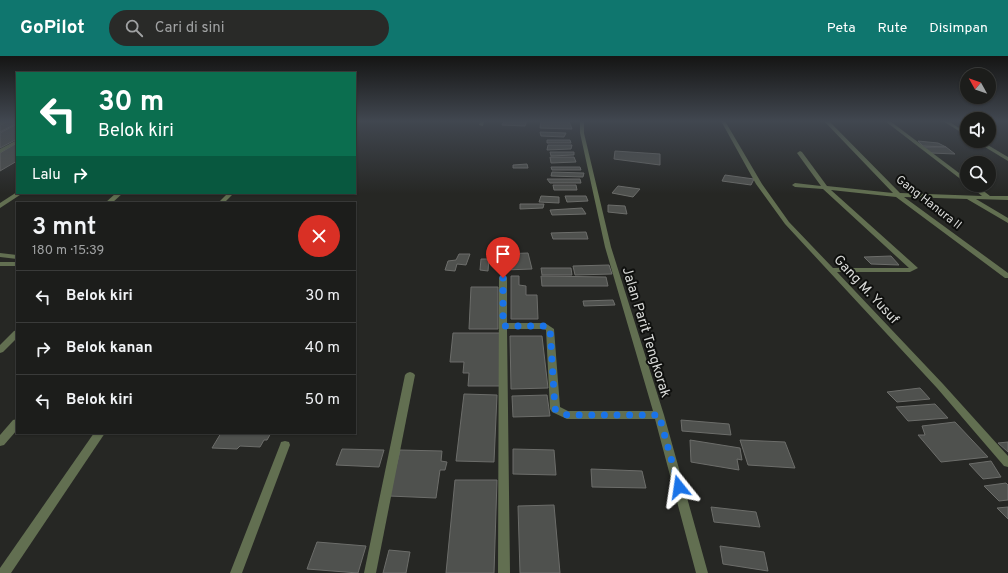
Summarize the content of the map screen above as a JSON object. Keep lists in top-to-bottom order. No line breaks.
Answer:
{"streets":{"street":["Gang Hanura II","Gang M. Yusuf","Jalan Parit Tengkorak"]},"north":"top left","page":{"header":"GoPilot","search":"Cari di sini","nav":["Peta","Rute","Disimpan"],"turn":["30 m","Belok kiri"],"then":"Lalu","heading":["3 mnt","180 m · 15:39"],"list":[{"name":"Belok kiri","value":"30 m"},{"name":"Belok kanan","value":"40 m"},{"name":"Belok kiri","value":"50 m"}]}}
